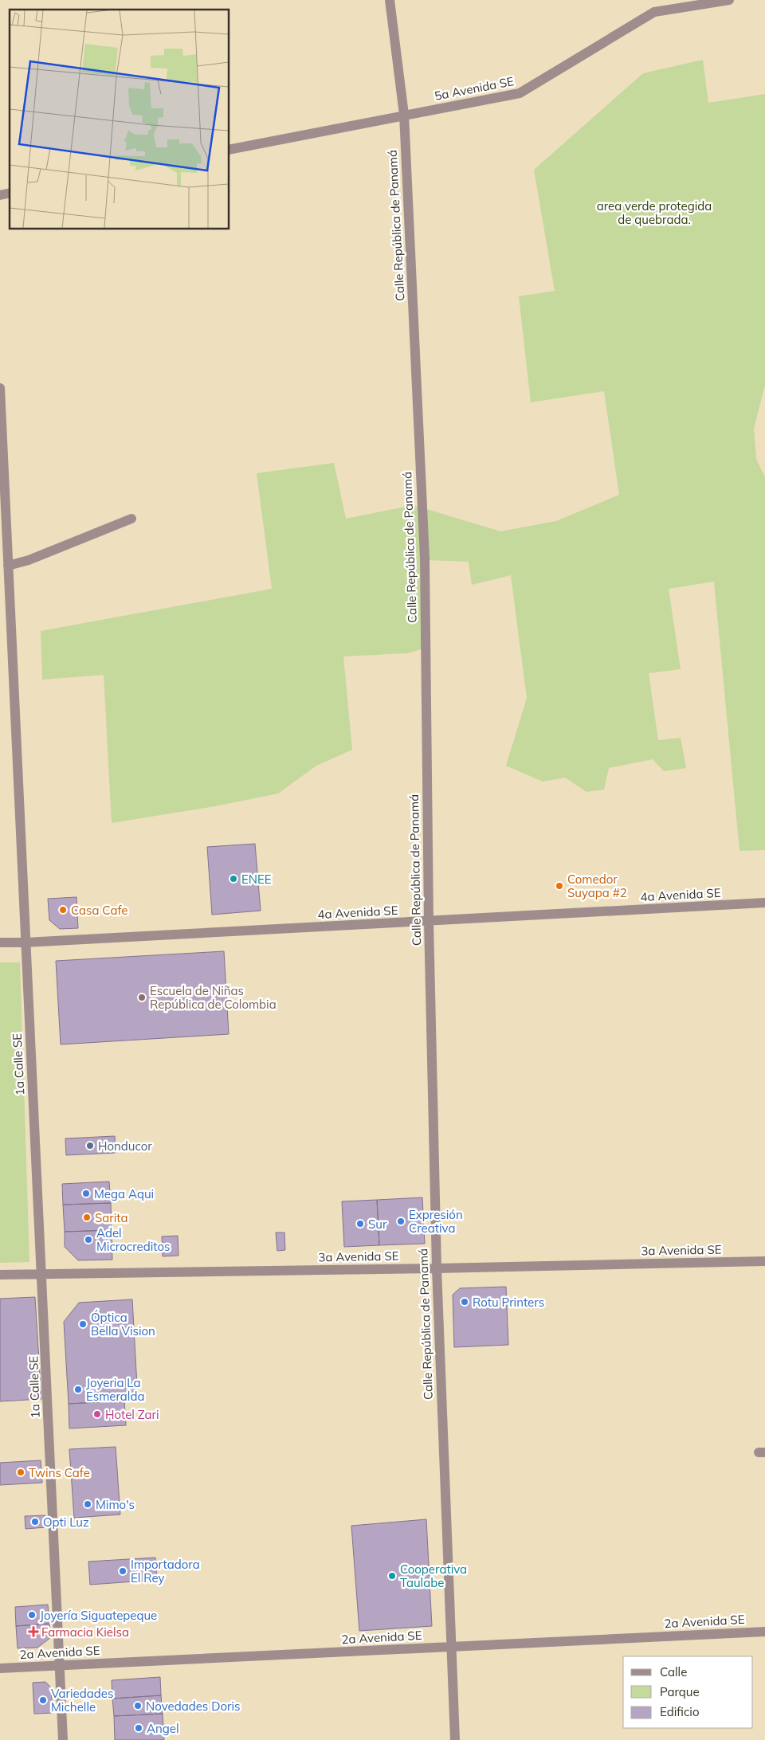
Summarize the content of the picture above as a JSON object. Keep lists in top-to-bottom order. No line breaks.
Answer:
{"streets":{"street":["5a Avenida SE","Calle República de Panamá","4a Avenida SE","1a Calle SE","3a Avenida SE","2a Avenida SE"]},"crossings":[["5a Avenida SE","Calle República de Panamá"],["Calle República de Panamá","4a Avenida SE"],["Calle República de Panamá","3a Avenida SE"],["Calle República de Panamá","2a Avenida SE"],["4a Avenida SE","1a Calle SE"],["1a Calle SE","3a Avenida SE"],["1a Calle SE","2a Avenida SE"]],"parks":["area verde protegida de quebrada."],"places":{"other":["ENEE","Comedor Suyapa #2","Casa Cafe","Escuela de Niñas República de Colombia","Honducor","Mega Aqui","Sarita","Expresión Creativa","Sur","Adel Microcreditos","Rotu Printers","Óptica Bella Vision","Joyeria La Esmeralda","Hotel Zari","Twins Cafe","Mimo's","Opti Luz","Importadora El Rey","Cooperativa Taulabe","Joyería Siguatepeque","Variedades Michelle","Novedades Doris","Angel"],"health":["Farmacia Kielsa"]},"legend":["Calle","Parque","Edificio"]}
